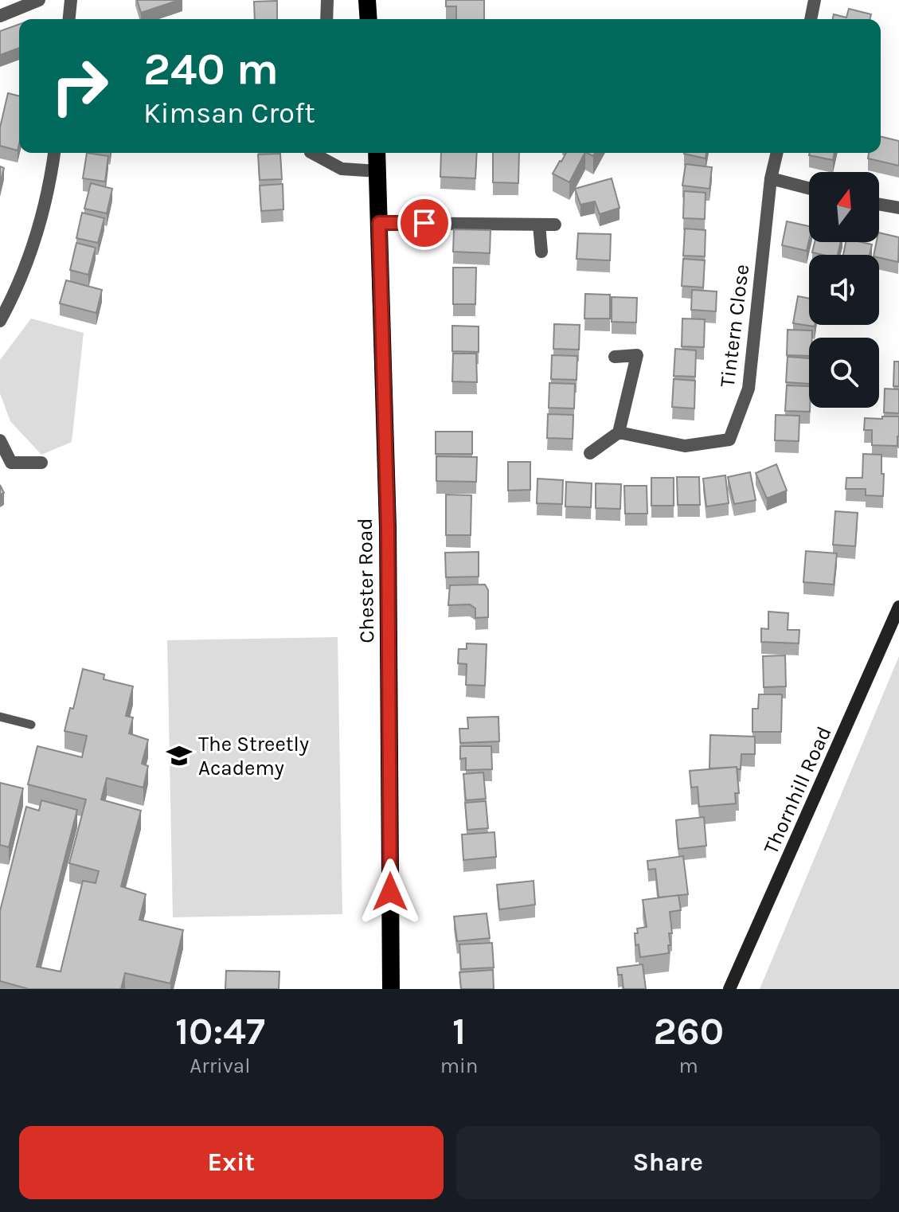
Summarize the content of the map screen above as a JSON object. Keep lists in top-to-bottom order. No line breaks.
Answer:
{"streets":{"highway":["Chester Road"],"main road":["Thornhill Road"],"street":["Tintern Close"]},"places":{"school or university":["The Streetly Academy"]},"north":"top","page":{"turn":["240 m","Kimsan Croft"],"eta":["10:47","Arrival","1","min","260","m"],"buttons":["Exit","Share"]}}
